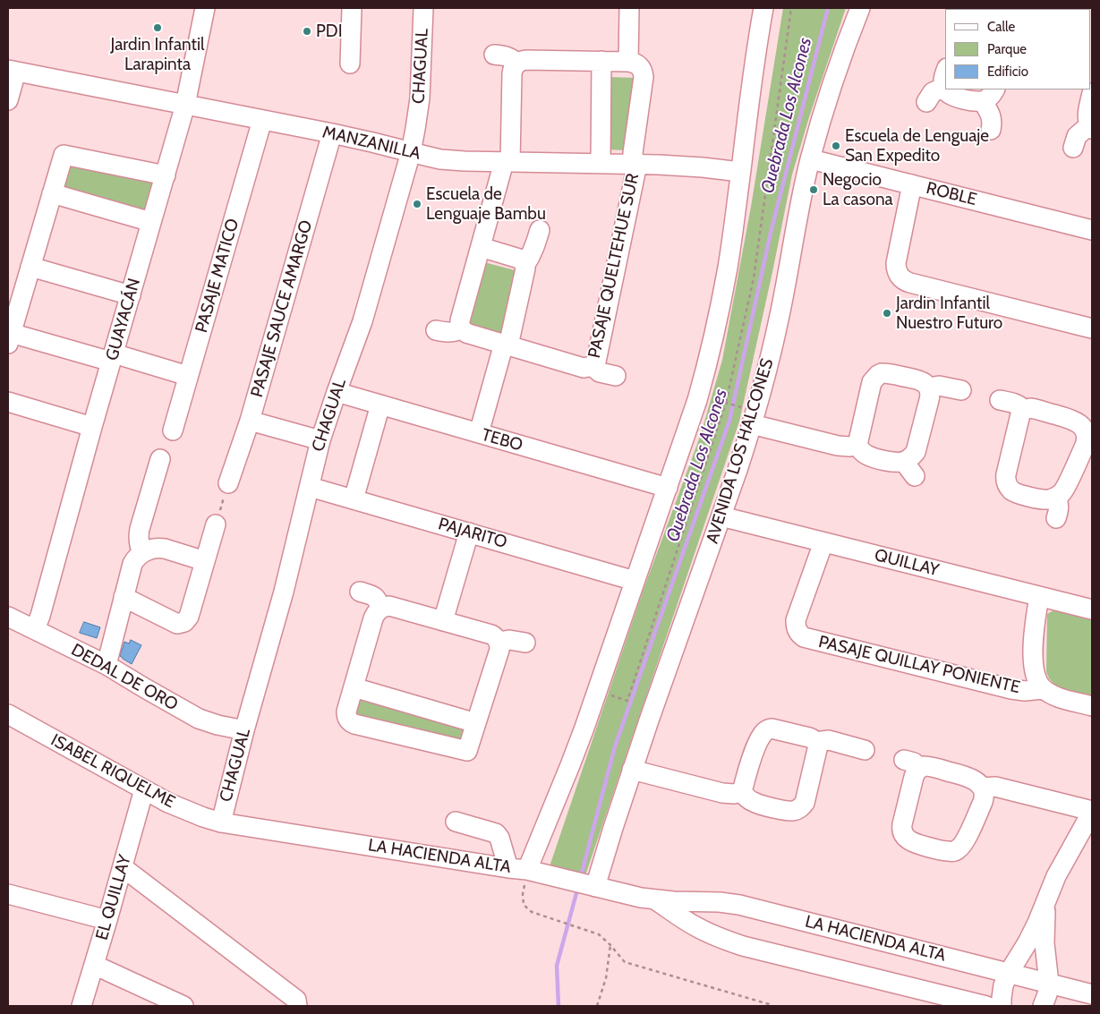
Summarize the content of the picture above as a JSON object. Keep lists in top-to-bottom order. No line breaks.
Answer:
{"streets":{"street":["CHAGUAL","MANZANILLA","ROBLE","PASAJE QUELTEHUE SUR","PASAJE MATICO","PASAJE SAUCE AMARGO","GUAYACÁN","TEBO","AVENIDA LOS HALCONES","PAJARITO","QUILLAY","PASAJE QUILLAY PONIENTE","DEDAL DE ORO","ISABEL RIQUELME","LA HACIENDA ALTA","EL QUILLAY"]},"crossings":[["CHAGUAL","MANZANILLA"],["CHAGUAL","TEBO"],["CHAGUAL","PAJARITO"],["CHAGUAL","DEDAL DE ORO"],["CHAGUAL","ISABEL RIQUELME"],["CHAGUAL","LA HACIENDA ALTA"],["MANZANILLA","PASAJE QUELTEHUE SUR"],["MANZANILLA","PASAJE MATICO"],["MANZANILLA","PASAJE SAUCE AMARGO"],["MANZANILLA","GUAYACÁN"],["ROBLE","AVENIDA LOS HALCONES"],["GUAYACÁN","DEDAL DE ORO"],["AVENIDA LOS HALCONES","QUILLAY"],["AVENIDA LOS HALCONES","LA HACIENDA ALTA"],["QUILLAY","PASAJE QUILLAY PONIENTE"],["ISABEL RIQUELME","LA HACIENDA ALTA"],["ISABEL RIQUELME","EL QUILLAY"]],"water":["Quebrada Los Alcones"],"places":["Jardin Infantil Larapinta","PDI","Escuela de Lenguaje San Expedito","Negocio La casona","Escuela de Lenguaje Bambu","Jardin Infantil Nuestro Futuro"],"legend":["Calle","Parque","Edificio"]}
